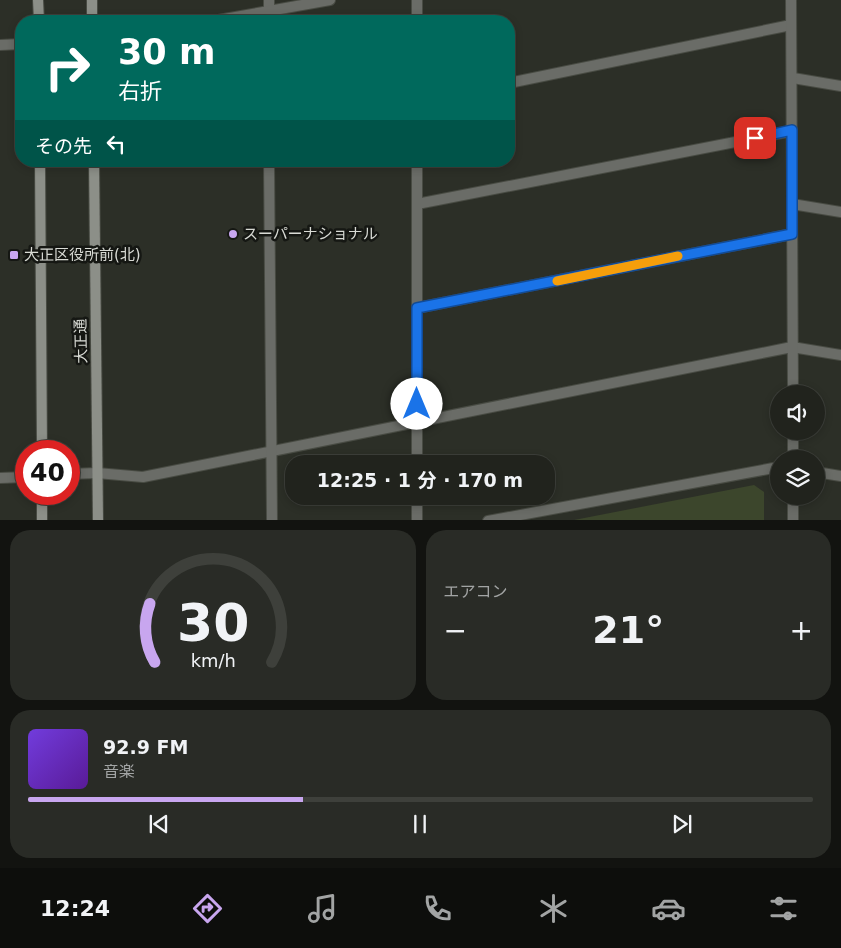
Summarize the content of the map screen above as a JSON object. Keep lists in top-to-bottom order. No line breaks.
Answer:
{"streets":{"main road":["大正通"]},"places":{"other":["スーパーナショナル"],"transit":["大正区役所前(北)"]},"page":{"turn":["30 m","右折"],"then":"その先","limit":"40","trip":"12:25 · 1 分 · 170 m","tile":"エアコン","heat":["−","21°","+"],"song":["92.9 FM","音楽"],"tabs":"12:24","gauge":["30","km/h"]}}
